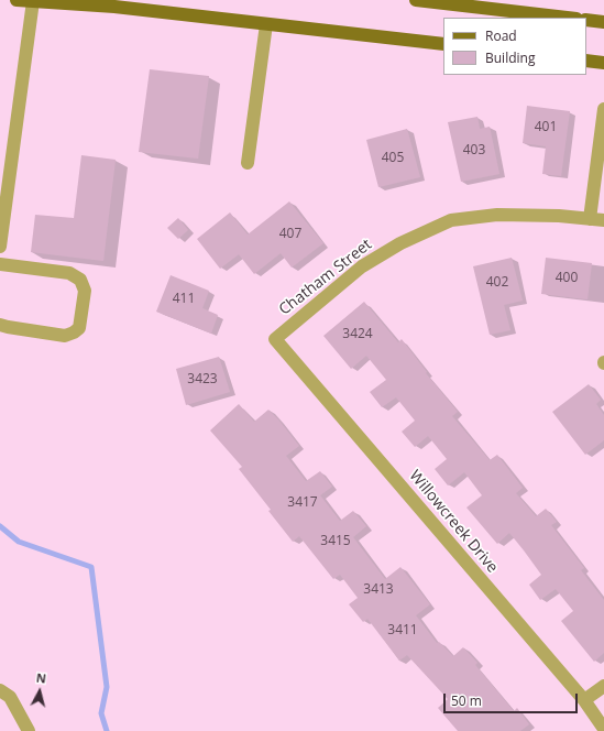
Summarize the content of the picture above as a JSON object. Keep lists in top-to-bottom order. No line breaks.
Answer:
{"streets":{"street":["Chatham Street","Willowcreek Drive"]},"crossings":[["Chatham Street","Willowcreek Drive"]],"house_numbers":["401","403","405","407","400","402","411","3424","3423","3417","3415","3413","3411"],"legend":["Road","Building"],"scale_bar":"50 m","north":"top"}
